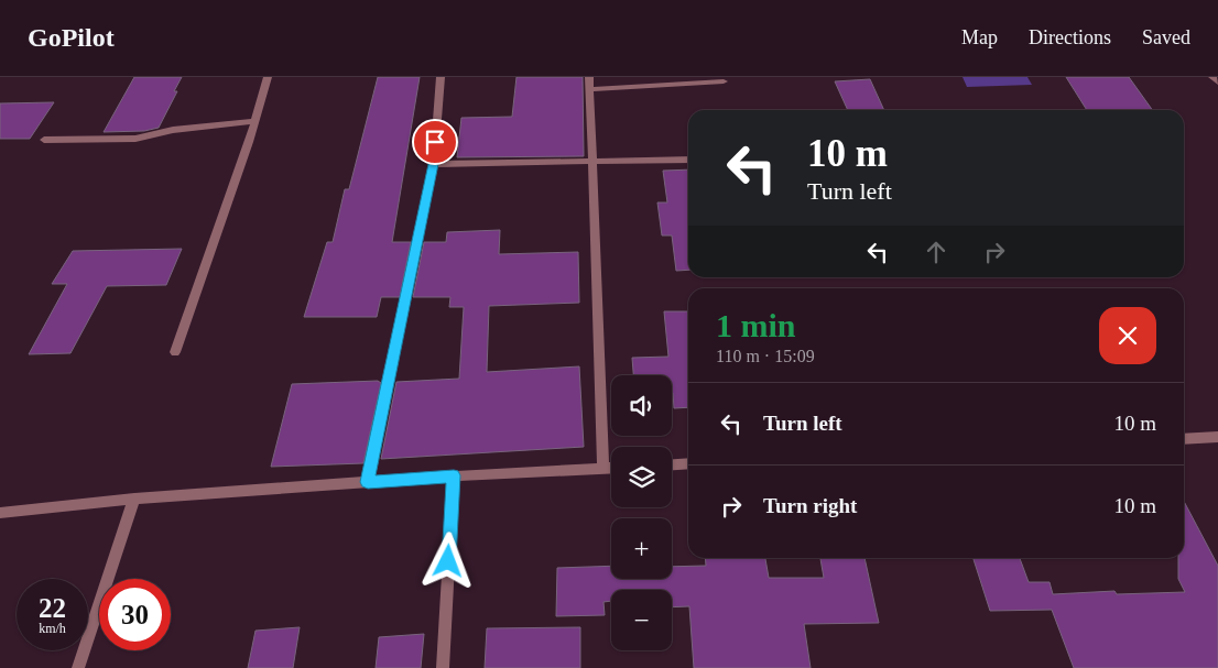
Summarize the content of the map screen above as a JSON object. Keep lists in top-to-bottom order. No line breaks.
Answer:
{"page":{"header":"GoPilot","nav":["Map","Directions","Saved"],"turn":["10 m","Turn left"],"heading":["1 min","110 m · 15:09"],"map_buttons":["+","−"],"list":[{"name":"Turn left","value":"10 m"},{"name":"Turn right","value":"10 m"}],"speed":"22 km/h","limit":"30"}}
